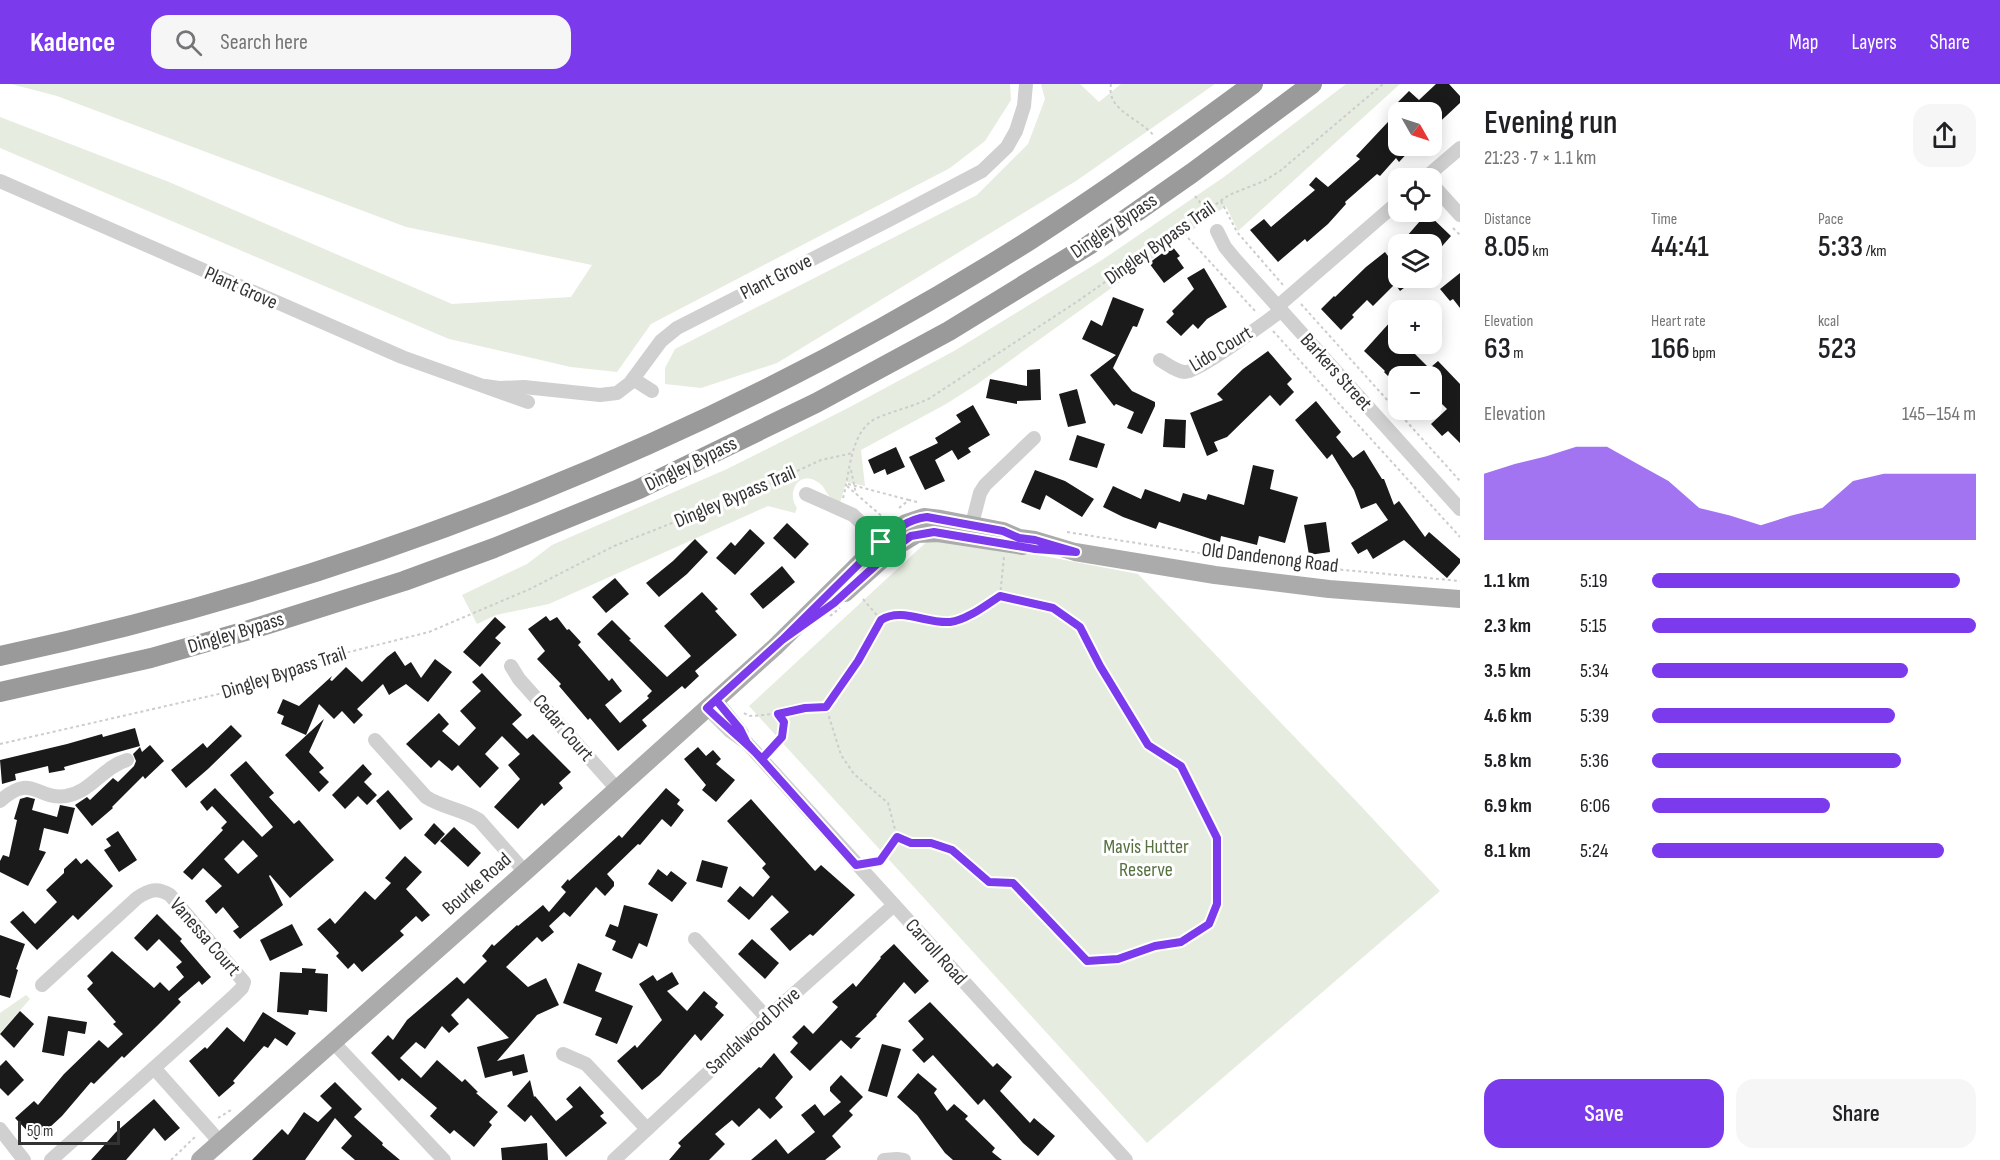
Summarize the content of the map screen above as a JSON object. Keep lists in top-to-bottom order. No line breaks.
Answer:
{"streets":{"highway":["Dingley Bypass"],"main road":["Old Dandenong Road","Bourke Road"],"street":["Plant Grove","Lido Court","Barkers Street","Cedar Court","Vanessa Court","Carroll Road","Sandalwood Drive"],"path":["Dingley Bypass Trail"]},"crossings":[["Lido Court","Barkers Street"],["Old Dandenong Road","Bourke Road"],["Cedar Court","Bourke Road"],["Bourke Road","Carroll Road"],["Carroll Road","Sandalwood Drive"]],"parks":["Mavis Hutter Reserve"],"scale_bar":"50 m","north":"bottom right","page":{"header":"Kadence","search":"Search here","nav":["Map","Layers","Share"],"heading":["Evening run","21:23 · 7 × 1.1 km"],"map_buttons":["+","−"],"stats":[["Distance","8.05 km"],["Time","44:41"],["Pace","5:33 /km"],["Elevation","63 m"],["Heart rate","166 bpm"],["kcal","523"]],"chart":["Elevation","145–154 m"],"list":[{"name":"1.1 km","note":"5:19"},{"name":"2.3 km","note":"5:15"},{"name":"3.5 km","note":"5:34"},{"name":"4.6 km","note":"5:39"},{"name":"5.8 km","note":"5:36"},{"name":"6.9 km","note":"6:06"},{"name":"8.1 km","note":"5:24"}],"buttons":["Save","Share"],"scale":"50 m"}}
